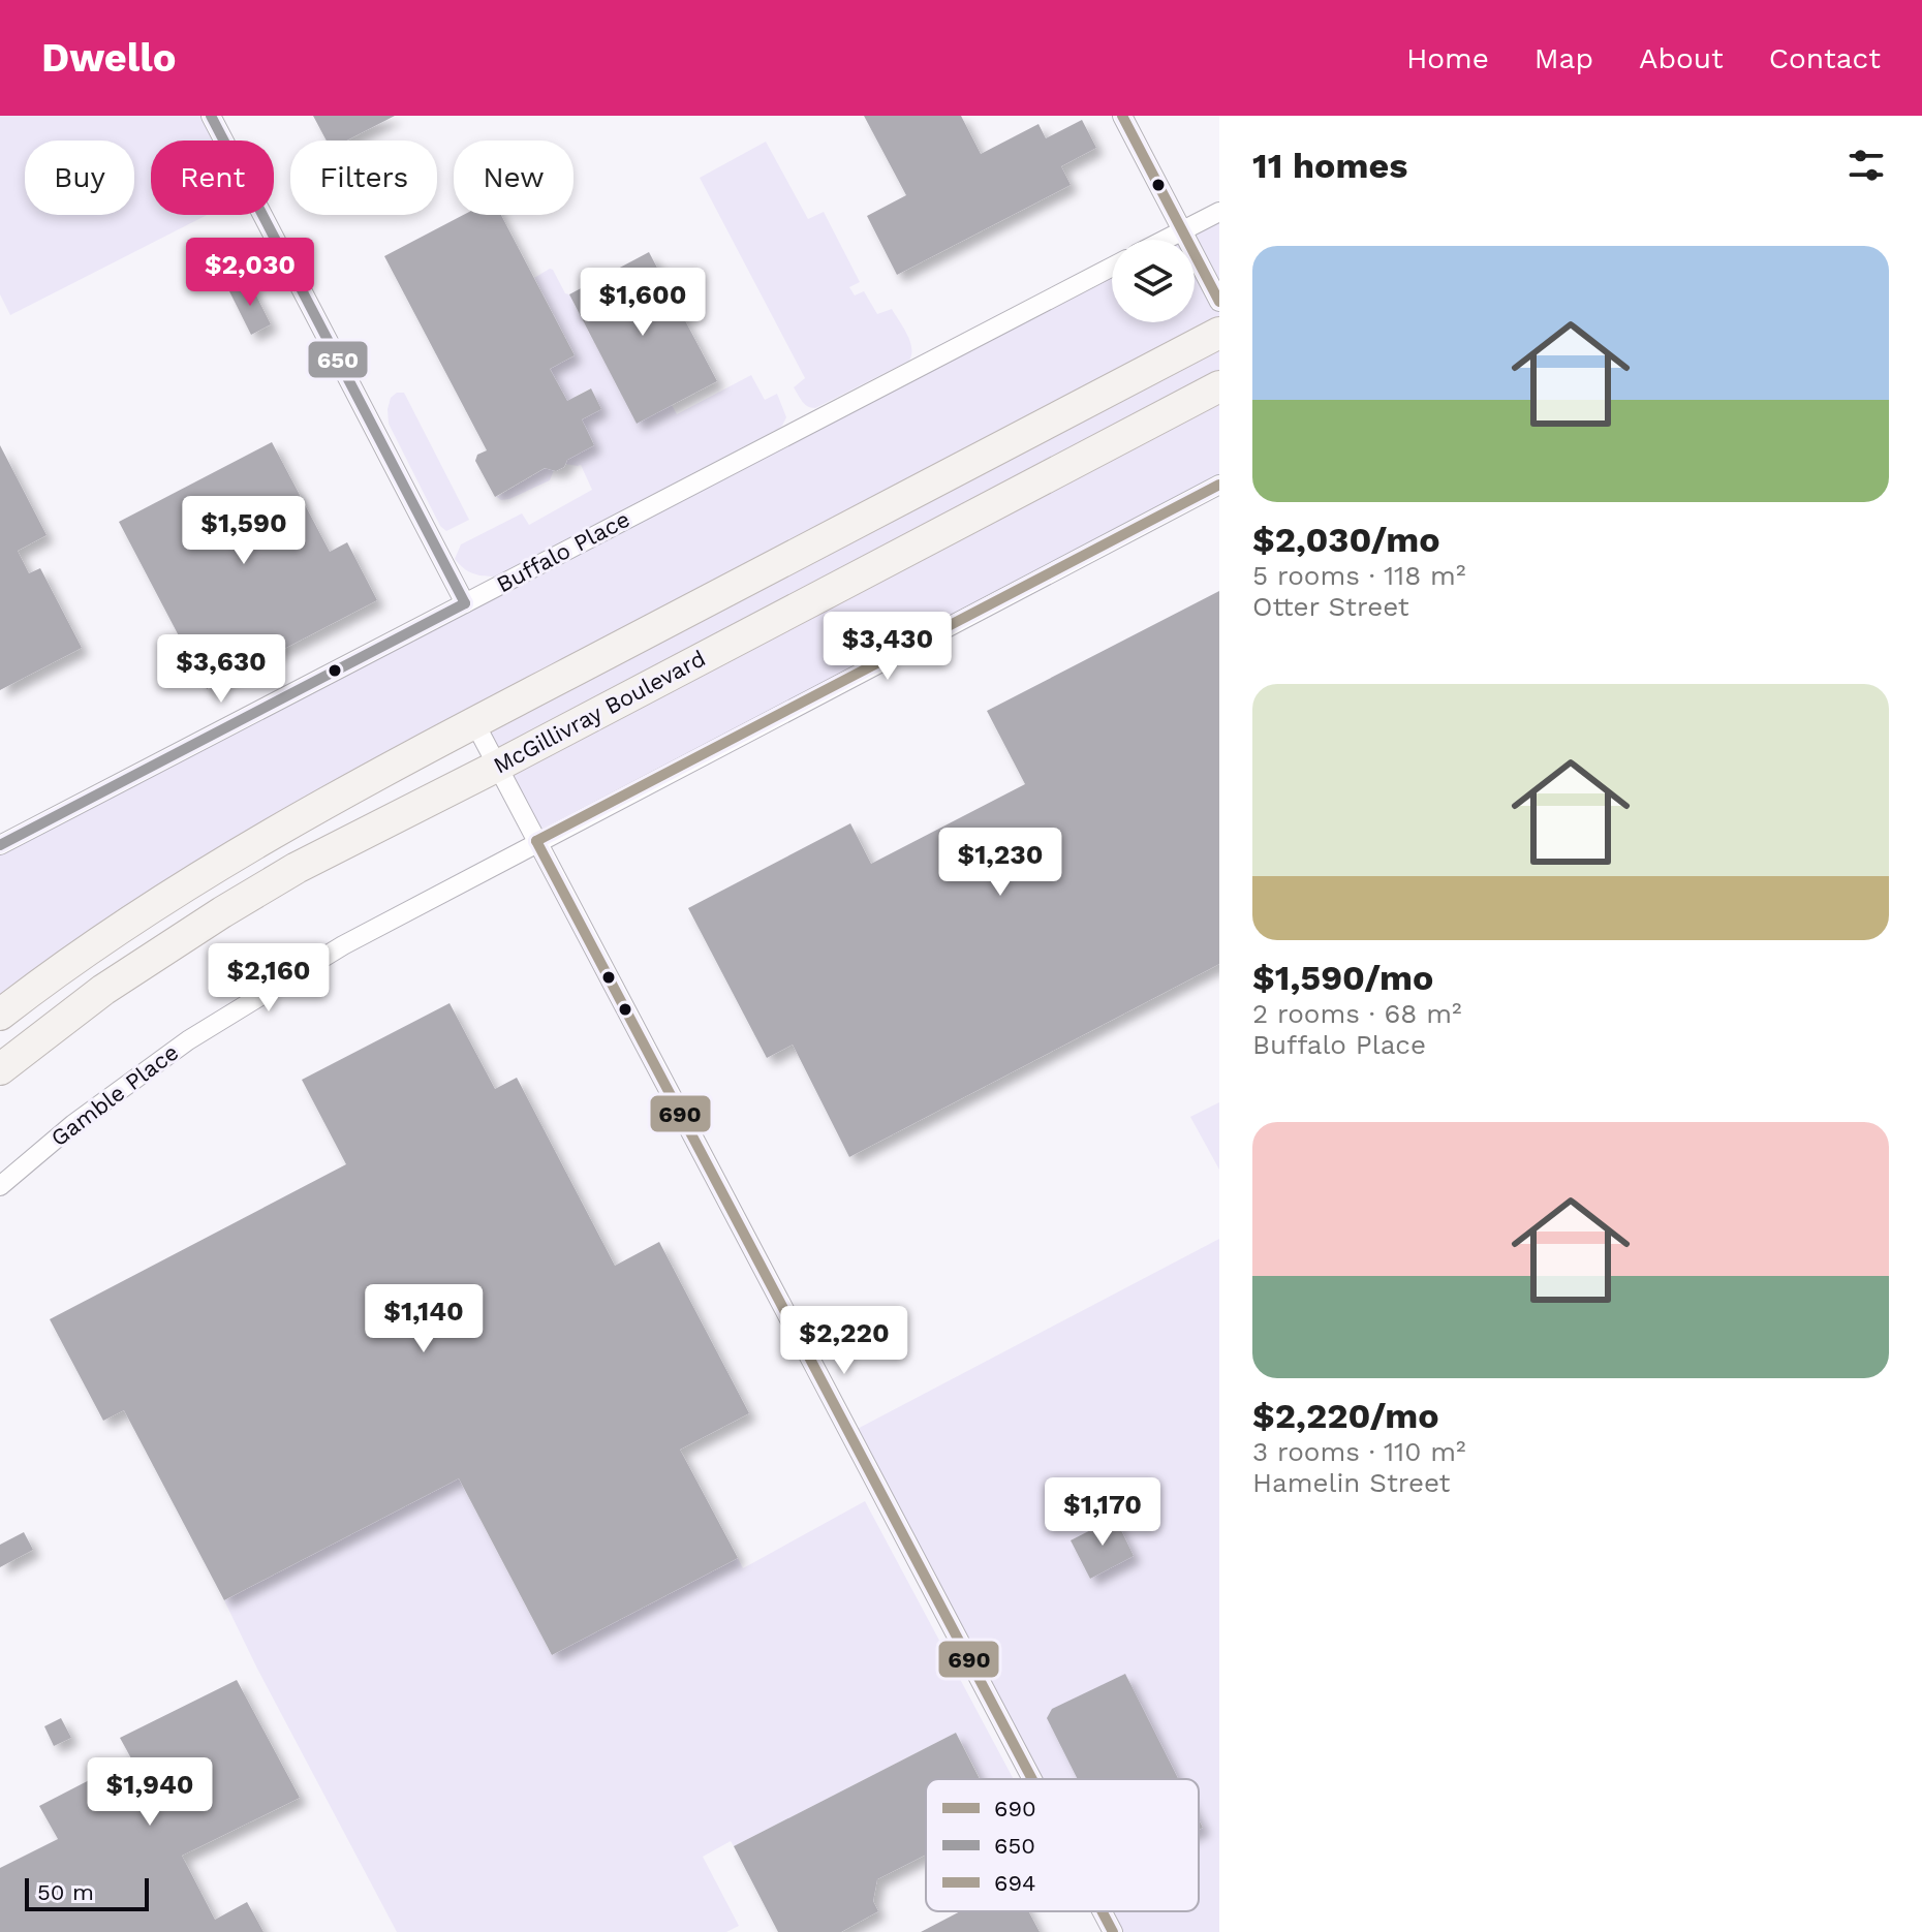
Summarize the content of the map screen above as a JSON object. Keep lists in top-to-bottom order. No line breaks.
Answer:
{"streets":{"main road":["McGillivray Boulevard"],"street":["Buffalo Place","Gamble Place"]},"lines":["transit line 650","transit line 694","transit line 690"],"legend":["690","650","694"],"scale_bar":"50 m","page":{"header":"Dwello","nav":["Home","Map","About","Contact"],"heading":"11 homes","chip":["Buy","Rent","Filters","New"],"list":[{"name":"$2,030/mo","note":"5 rooms · 118 m² · Otter Street"},{"name":"$1,590/mo","note":"2 rooms · 68 m² · Buffalo Place"},{"name":"$2,220/mo","note":"3 rooms · 110 m² · Hamelin Street"}],"price":["$2,030","$1,600","$1,590","$3,430","$3,630","$1,230","$2,160","$1,140","$2,220","$1,170","$1,940"],"scale":"50 m"}}
